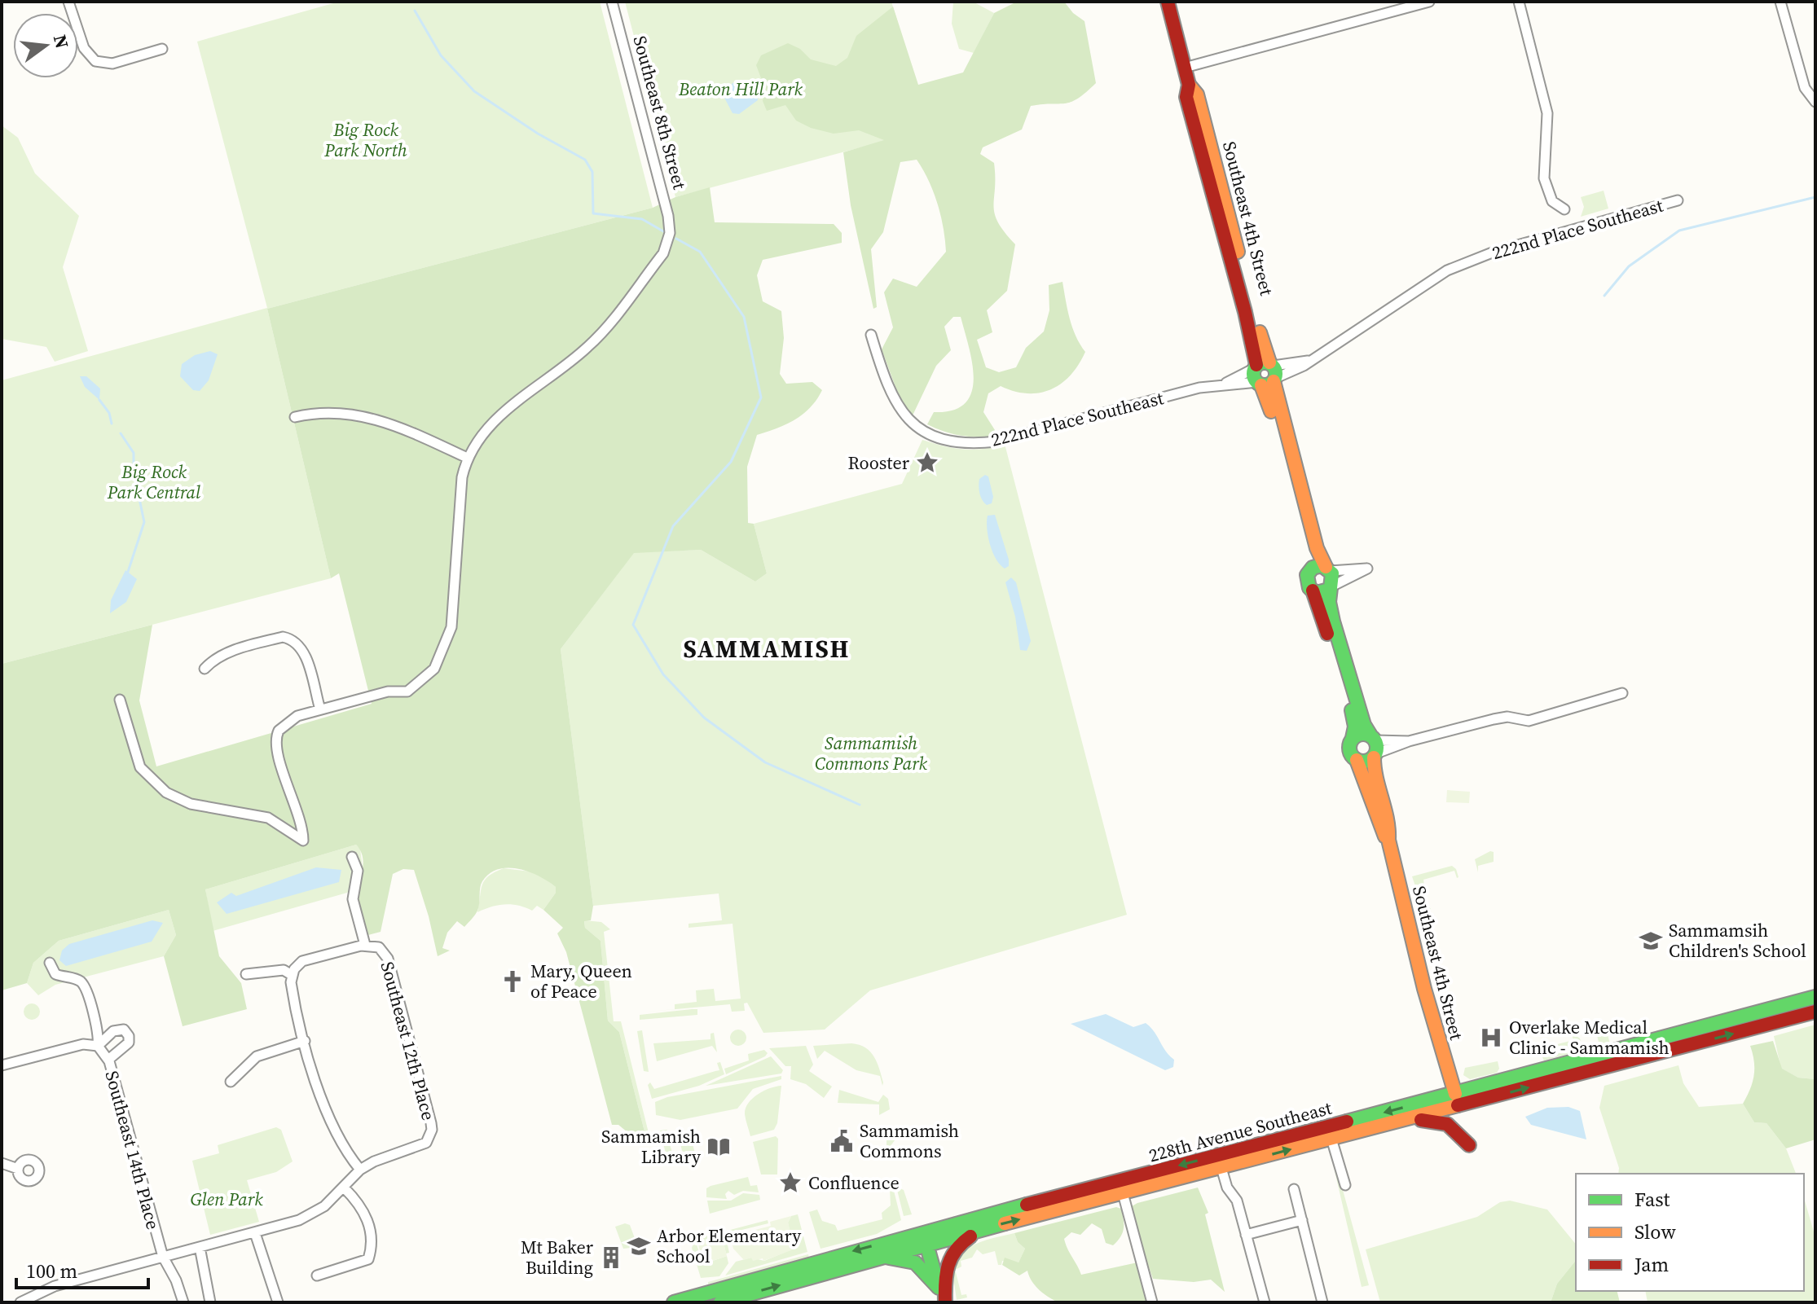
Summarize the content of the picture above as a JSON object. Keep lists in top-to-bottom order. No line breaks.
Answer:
{"streets":{"main road":["Southeast 4th Street","228th Avenue Southeast"],"street":["Southeast 8th Street","222nd Place Southeast","Southeast 12th Place","Southeast 14th Place"]},"crossings":[["Southeast 4th Street","222nd Place Southeast"],["Southeast 4th Street","228th Avenue Southeast"]],"districts":["SAMMAMISH"],"parks":["Beaton Hill Park","Big Rock Park North","Big Rock Park Central","Sammamish Commons Park","Glen Park"],"places":{"place":["Rooster","Confluence"],"school or university":["Sammamsih Children's School","Arbor Elementary School"],"church":["Mary, Queen of Peace"],"hospital":["Overlake Medical Clinic - Sammamish"],"public building":["Sammamish Commons"],"library":["Sammamish Library"],"building":["Mt Baker Building"]},"legend":["Fast","Slow","Jam"],"scale_bar":"100 m","north":"right"}
